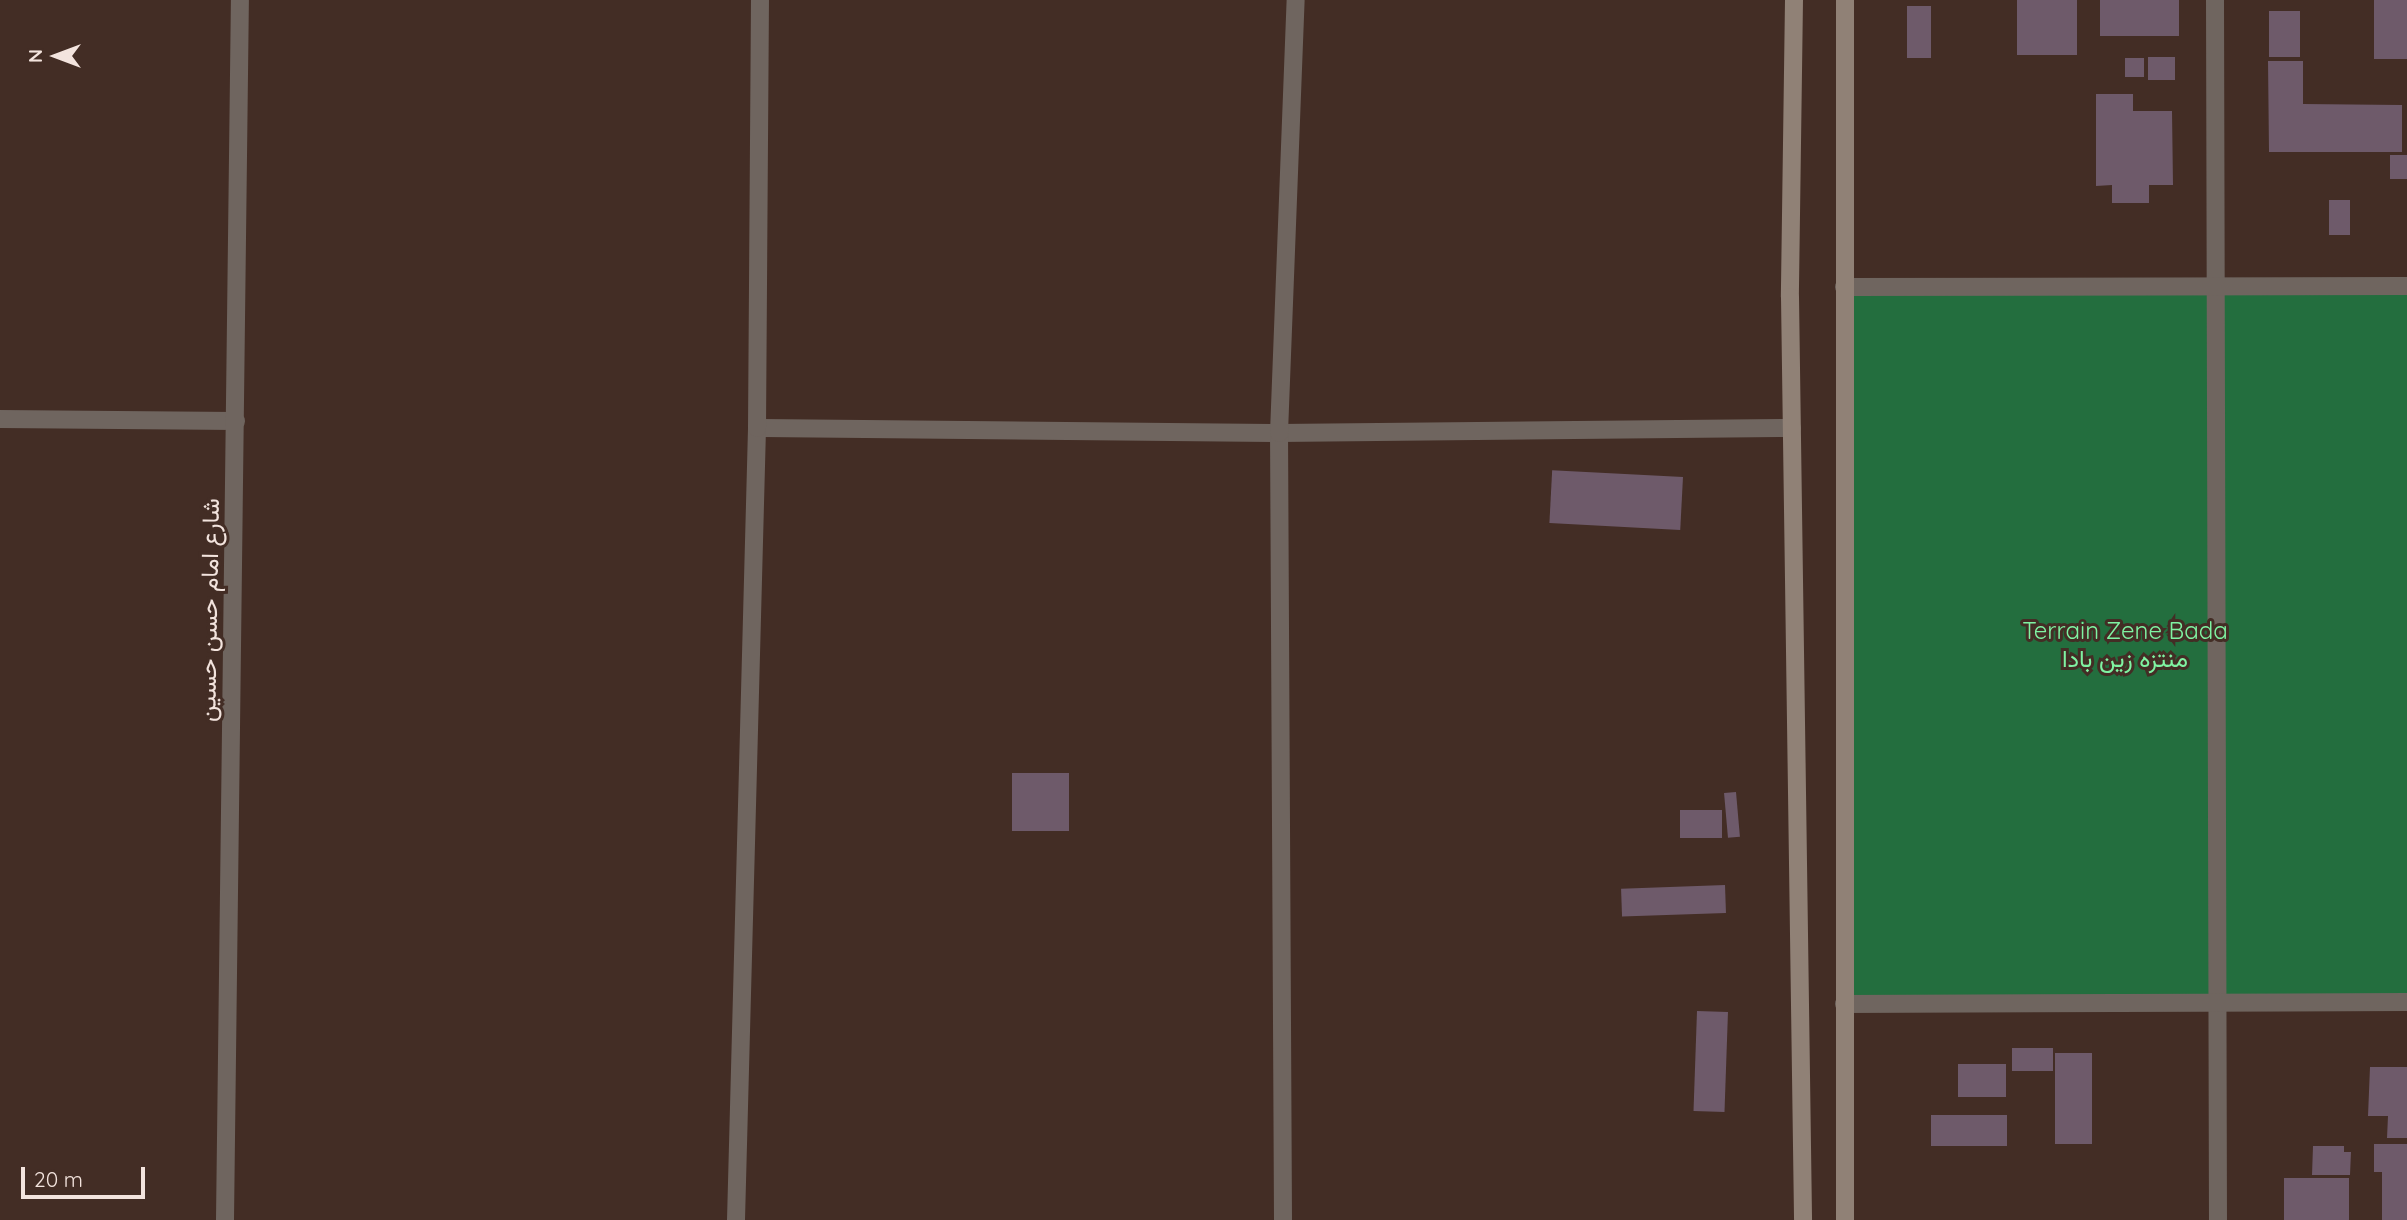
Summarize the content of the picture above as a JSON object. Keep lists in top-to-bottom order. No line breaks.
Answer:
{"streets":{"street":["شارع امام حسن حسين"]},"parks":["Terrain Zene Bada منتزه زين بادا"],"scale_bar":"20 m","north":"left"}
